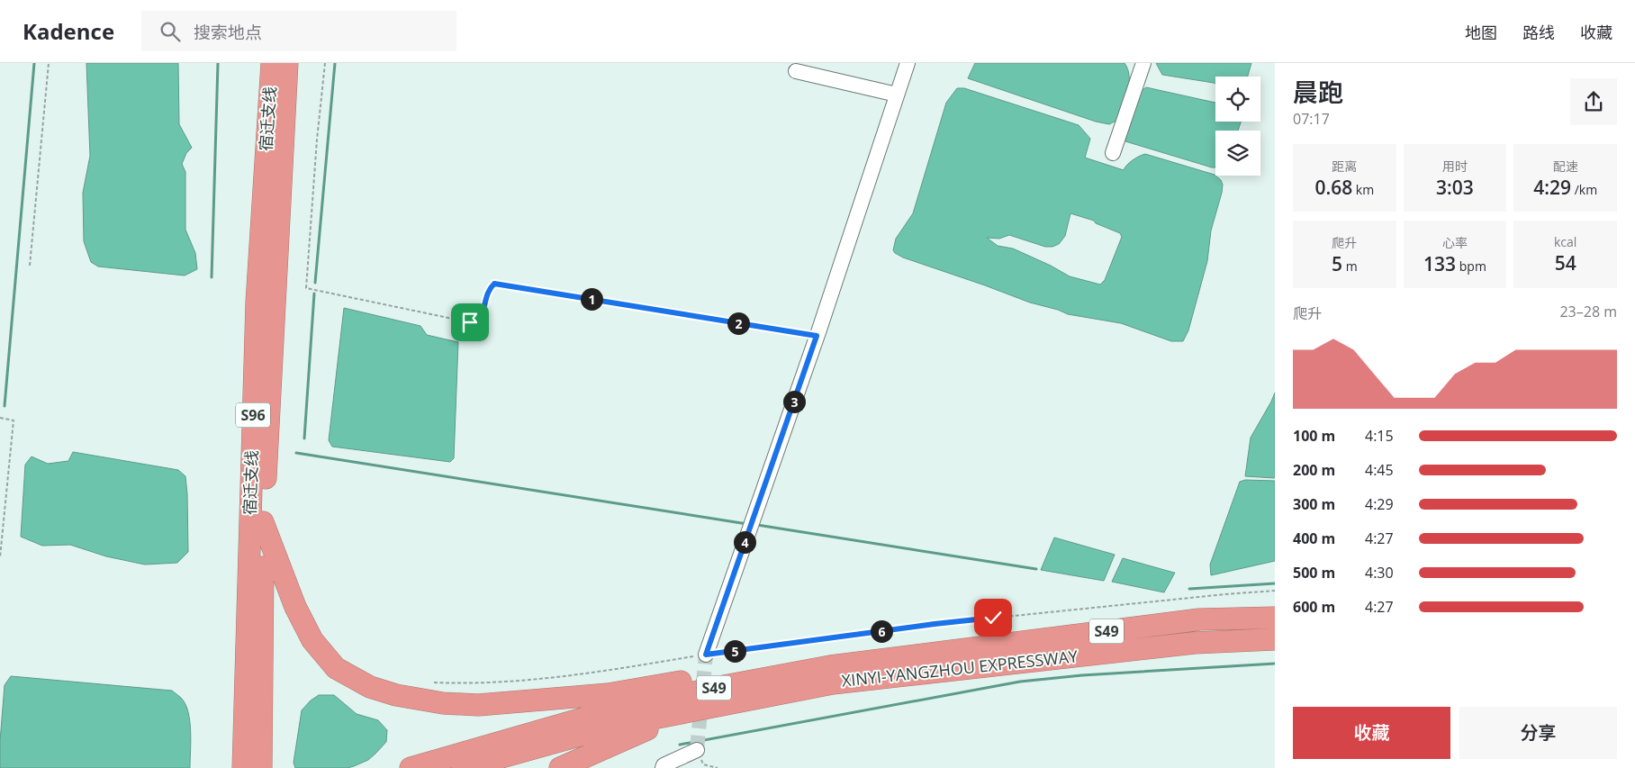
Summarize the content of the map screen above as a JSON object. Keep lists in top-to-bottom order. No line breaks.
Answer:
{"streets":{"highway":["宿迁支线","S96","S49","XINYI-YANGZHOU EXPRESSWAY"]},"crossings":[["S49","XINYI-YANGZHOU EXPRESSWAY"]],"page":{"header":"Kadence","search":"搜索地点","nav":["地图","路线","收藏"],"heading":["晨跑","07:17"],"stats":[["距离","0.68 km"],["用时","3:03"],["配速","4:29 /km"],["爬升","5 m"],["心率","133 bpm"],["kcal","54"]],"pins":["1","2","3","4","6","5"],"chart":["爬升","23–28 m"],"list":[{"name":"100 m","note":"4:15"},{"name":"200 m","note":"4:45"},{"name":"300 m","note":"4:29"},{"name":"400 m","note":"4:27"},{"name":"500 m","note":"4:30"},{"name":"600 m","note":"4:27"}],"buttons":["收藏","分享"]}}
